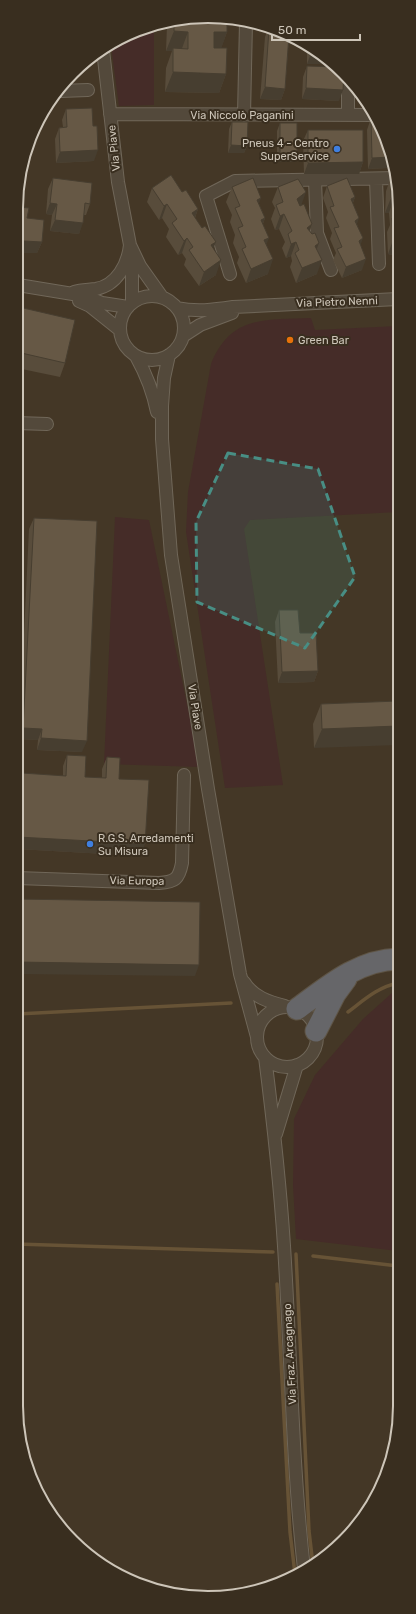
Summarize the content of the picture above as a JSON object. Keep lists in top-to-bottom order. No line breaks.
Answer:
{"streets":{"street":["Via Niccolò Paganini","Via Piave","Via Pietro Nenni","Via Europa","Via Fraz. Arcagnago"]},"crossings":[["Via Niccolò Paganini","Via Piave"],["Via Piave","Via Pietro Nenni"],["Via Piave","Via Fraz. Arcagnago"]],"places":["Pneus 4 - Centro SuperService","Green Bar","R.G.S. Arredamenti Su Misura"],"scale_bar":"50 m"}
